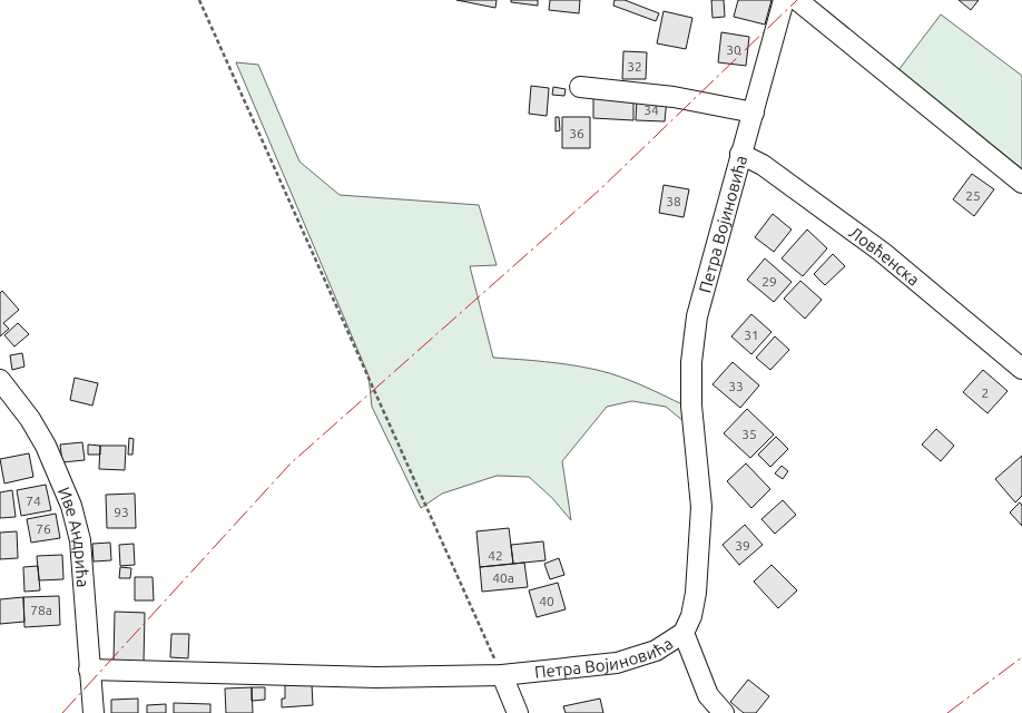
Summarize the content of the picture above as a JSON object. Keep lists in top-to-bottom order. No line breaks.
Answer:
{"streets":{"street":["Петра Војиновића","Ловћенска","Иве Андрића"]},"crossings":[["Петра Војиновића","Ловћенска"],["Петра Војиновића","Иве Андрића"]],"house_numbers":["30","32","34","36","25","38","29","31","33","2","35","74","93","76","39","42","40a","40","78a"]}
